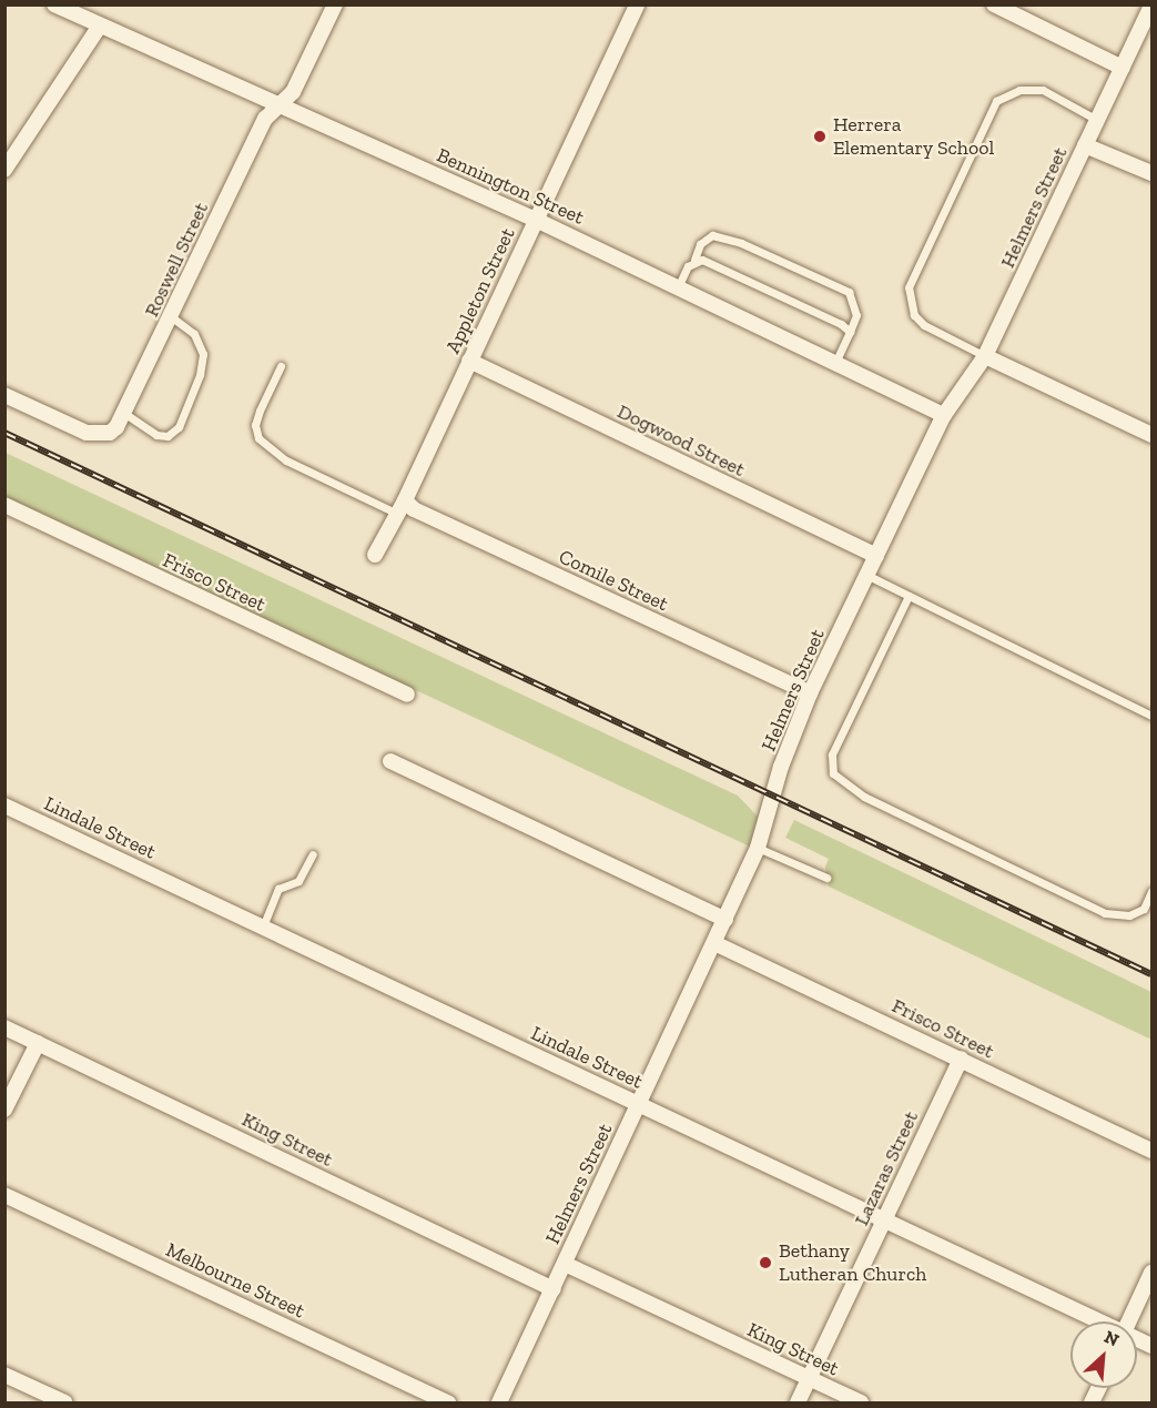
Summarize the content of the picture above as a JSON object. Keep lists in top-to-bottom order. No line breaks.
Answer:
{"streets":{"street":["Bennington Street","Helmers Street","Roswell Street","Appleton Street","Dogwood Street","Comile Street","Frisco Street","Lindale Street","King Street","Lazaras Street","Melbourne Street"]},"crossings":[["Bennington Street","Helmers Street"],["Bennington Street","Roswell Street"],["Bennington Street","Appleton Street"],["Helmers Street","Dogwood Street"],["Helmers Street","Comile Street"],["Helmers Street","Frisco Street"],["Helmers Street","Lindale Street"],["Helmers Street","King Street"],["Appleton Street","Dogwood Street"],["Appleton Street","Comile Street"],["Frisco Street","Lazaras Street"],["Lindale Street","Lazaras Street"],["King Street","Lazaras Street"]],"places":["Herrera Elementary School","Bethany Lutheran Church"],"north":"top right"}
